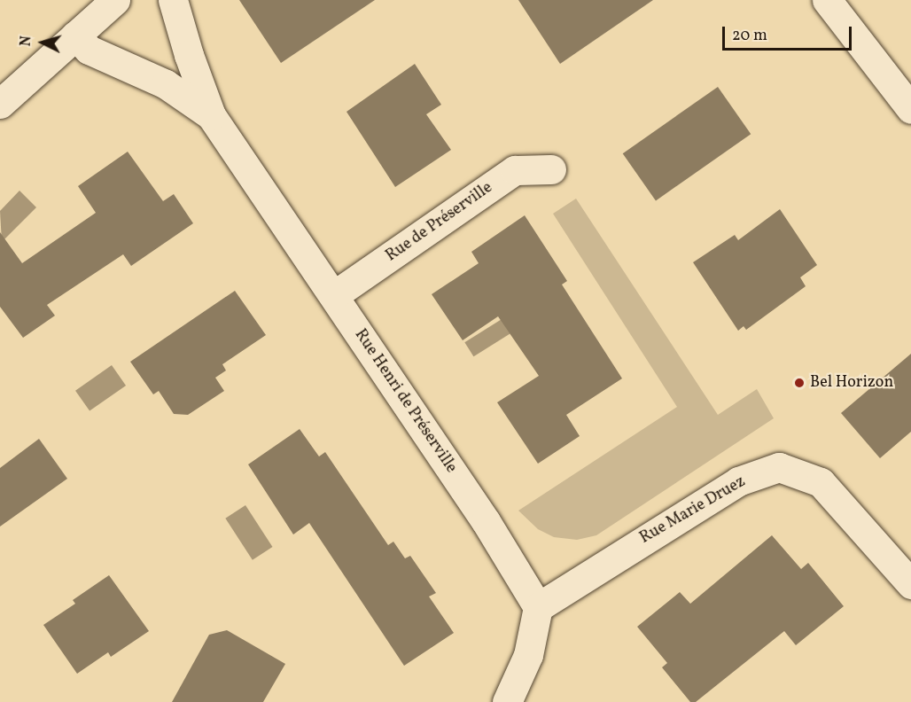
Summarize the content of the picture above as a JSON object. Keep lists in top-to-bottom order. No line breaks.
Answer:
{"streets":{"street":["Rue de Préserville","Rue Henri de Préserville","Rue Marie Druez"]},"crossings":[["Rue de Préserville","Rue Henri de Préserville"],["Rue Henri de Préserville","Rue Marie Druez"]],"places":["Bel Horizon"],"scale_bar":"20 m","north":"left"}
